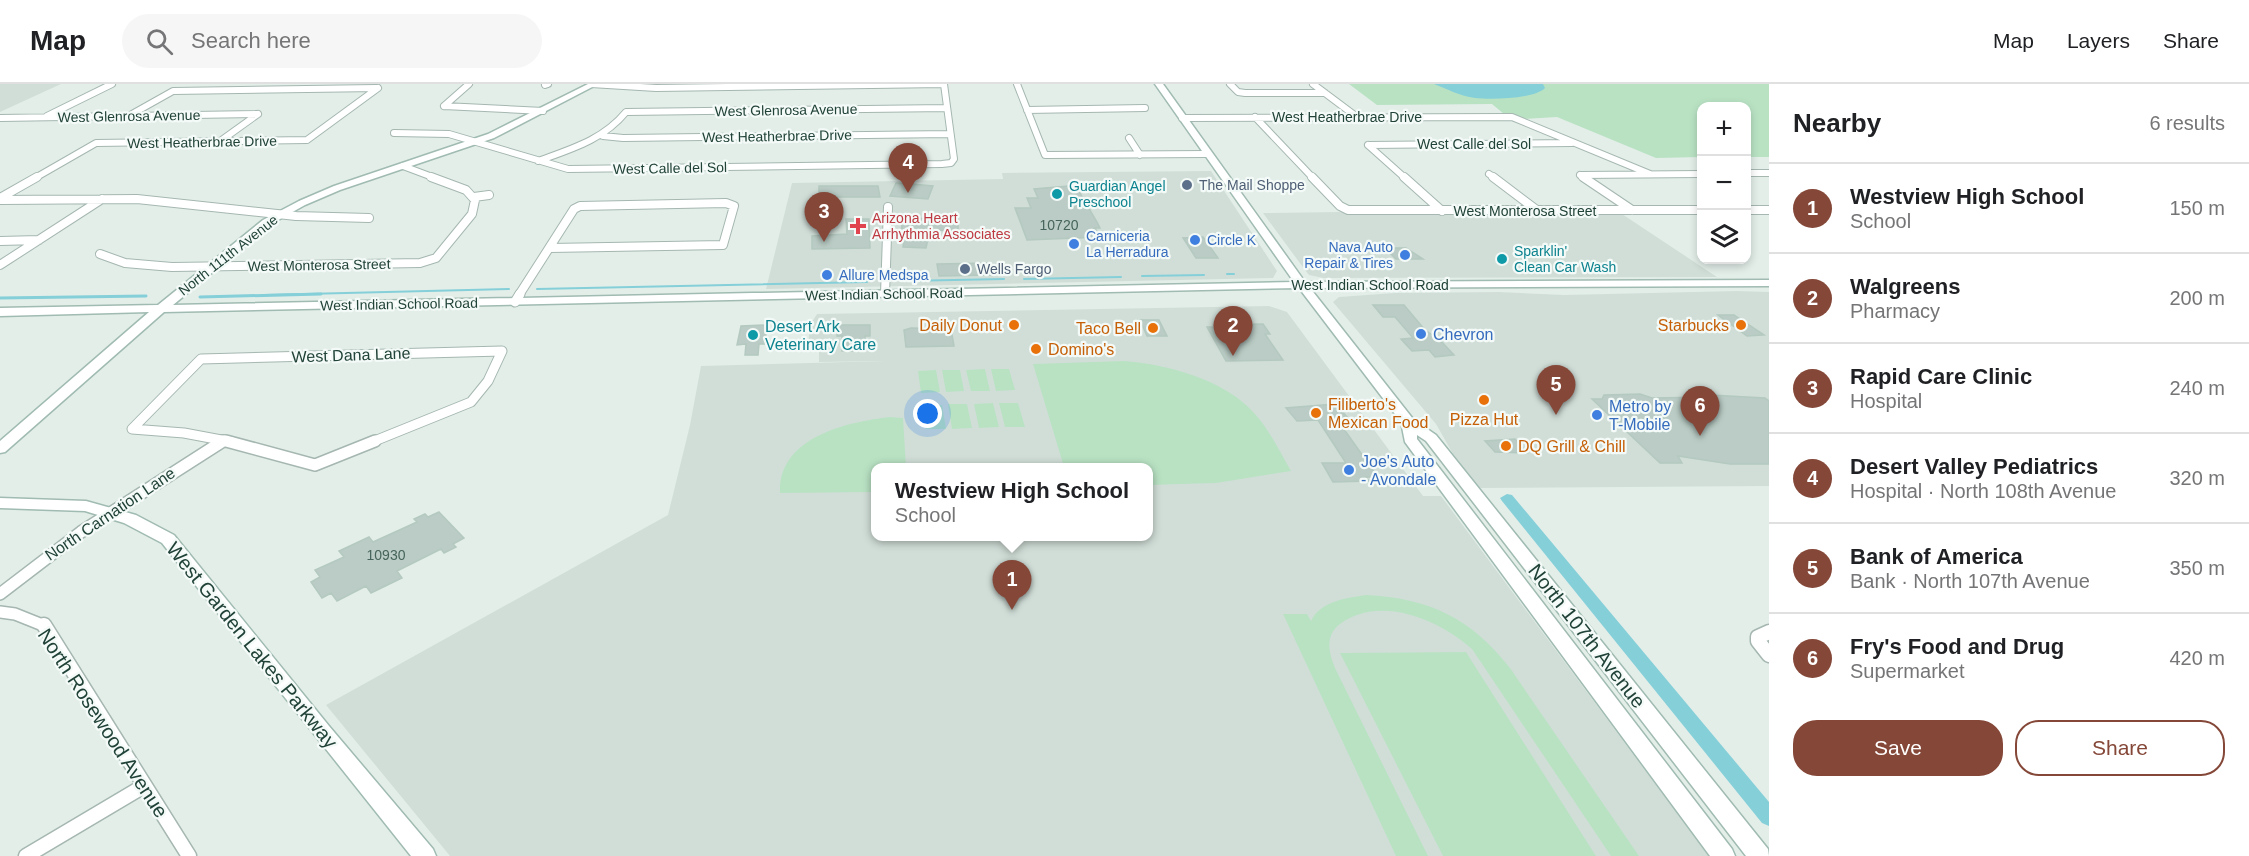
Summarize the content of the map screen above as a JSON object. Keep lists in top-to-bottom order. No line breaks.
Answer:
{"streets":{"main road":["North 111th Avenue","West Indian School Road","North 107th Avenue","West Garden Lakes Parkway"],"street":["West Glenrosa Avenue","West Heatherbrae Drive","West Calle del Sol","West Monterosa Street","West Dana Lane","North Carnation Lane","North Rosewood Avenue"]},"crossings":[["West Glenrosa Avenue","West Heatherbrae Drive"],["West Heatherbrae Drive","West Calle del Sol"],["West Heatherbrae Drive","West Monterosa Street"],["West Heatherbrae Drive","North 107th Avenue"],["West Calle del Sol","West Monterosa Street"],["West Calle del Sol","North 111th Avenue"],["West Monterosa Street","North 111th Avenue"],["North 111th Avenue","West Indian School Road"],["West Indian School Road","North 107th Avenue"],["West Dana Lane","North Carnation Lane"],["North Carnation Lane","West Garden Lakes Parkway"]],"places":{"other":["The Mail Shoppe","Guardian Angel Preschool","Circle K","Carniceria La Herradura","Nava Auto Repair & Tires","Sparklin' Clean Car Wash","Wells Fargo","Allure Medspa","Daily Donut","Starbucks","Taco Bell","Chevron","Desert Ark Veterinary Care","Domino's","Pizza Hut","Filiberto's Mexican Food","Metro by T-Mobile","DQ Grill & Chill","Joe's Auto - Avondale"],"health":["Arizona Heart Arrhythmia Associates"]},"house_numbers":["10720","10930"],"page":{"header":"Map","search":"Search here","nav":["Map","Layers","Share"],"heading":["Nearby","6 results"],"map_buttons":["+","−"],"pins":["4","3","2","5","6","1"],"list":[{"mark":"1","name":"Westview High School","note":"School","value":"150 m"},{"mark":"2","name":"Walgreens","note":"Pharmacy","value":"200 m"},{"mark":"3","name":"Rapid Care Clinic","note":"Hospital","value":"240 m"},{"mark":"4","name":"Desert Valley Pediatrics","note":"Hospital · North 108th Avenue","value":"320 m"},{"mark":"5","name":"Bank of America","note":"Bank · North 107th Avenue","value":"350 m"},{"mark":"6","name":"Fry's Food and Drug","note":"Supermarket","value":"420 m"}],"popup":["Westview High School","School"],"buttons":["Save","Share"]}}
